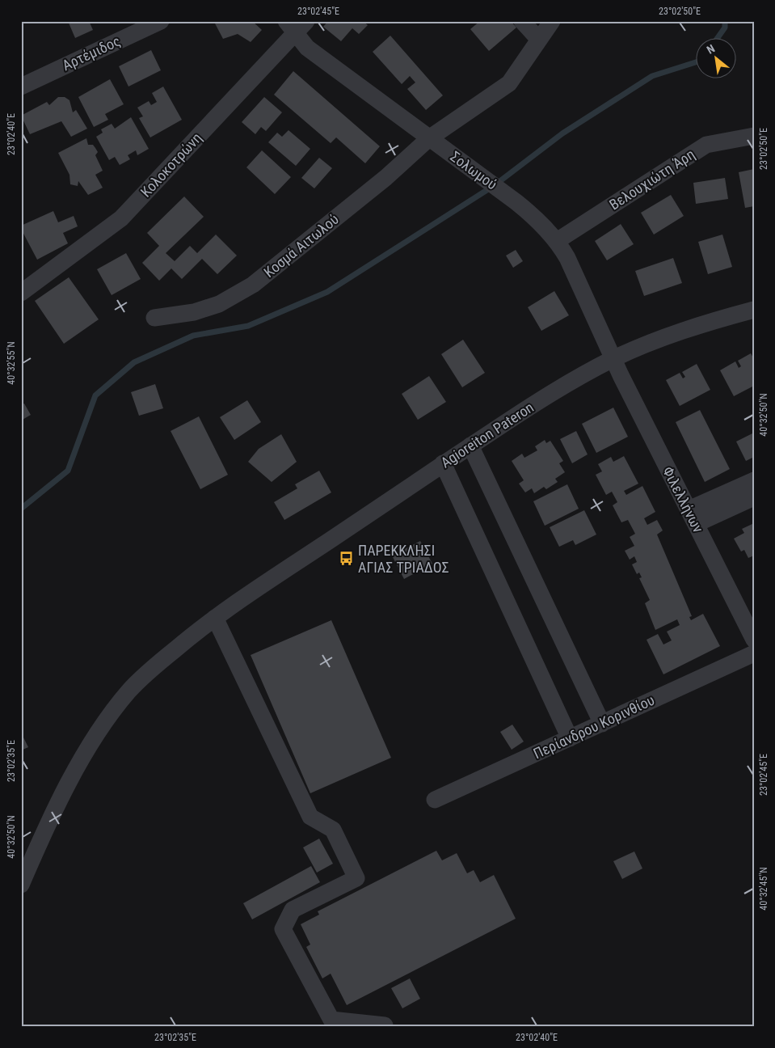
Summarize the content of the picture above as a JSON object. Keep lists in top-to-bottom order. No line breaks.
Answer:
{"streets":{"street":["Αρτέμιδος","Κολοκοτρώνη","Σολωμού","Βελουχιώτη Άρη","Κοσμά Αιτωλού","Agioreiton Pateron","Φιλελλήνων","Περίανδρου Κορινθίου"]},"crossings":[["Κολοκοτρώνη","Σολωμού"],["Σολωμού","Βελουχιώτη Άρη"],["Σολωμού","Κοσμά Αιτωλού"],["Σολωμού","Agioreiton Pateron"],["Σολωμού","Φιλελλήνων"],["Agioreiton Pateron","Φιλελλήνων"]],"places":{"bus stop":["ΠΑΡΕΚΚΛΗΣΙ ΑΓΙΑΣ ΤΡΙΑΔΟΣ"]},"north":"top left","coordinates":["23°02'45\"E","23°02'50\"E","23°02'40\"E","40°32'55\"N","40°32'50\"N","23°02'35\"E","40°32'45\"N"]}
